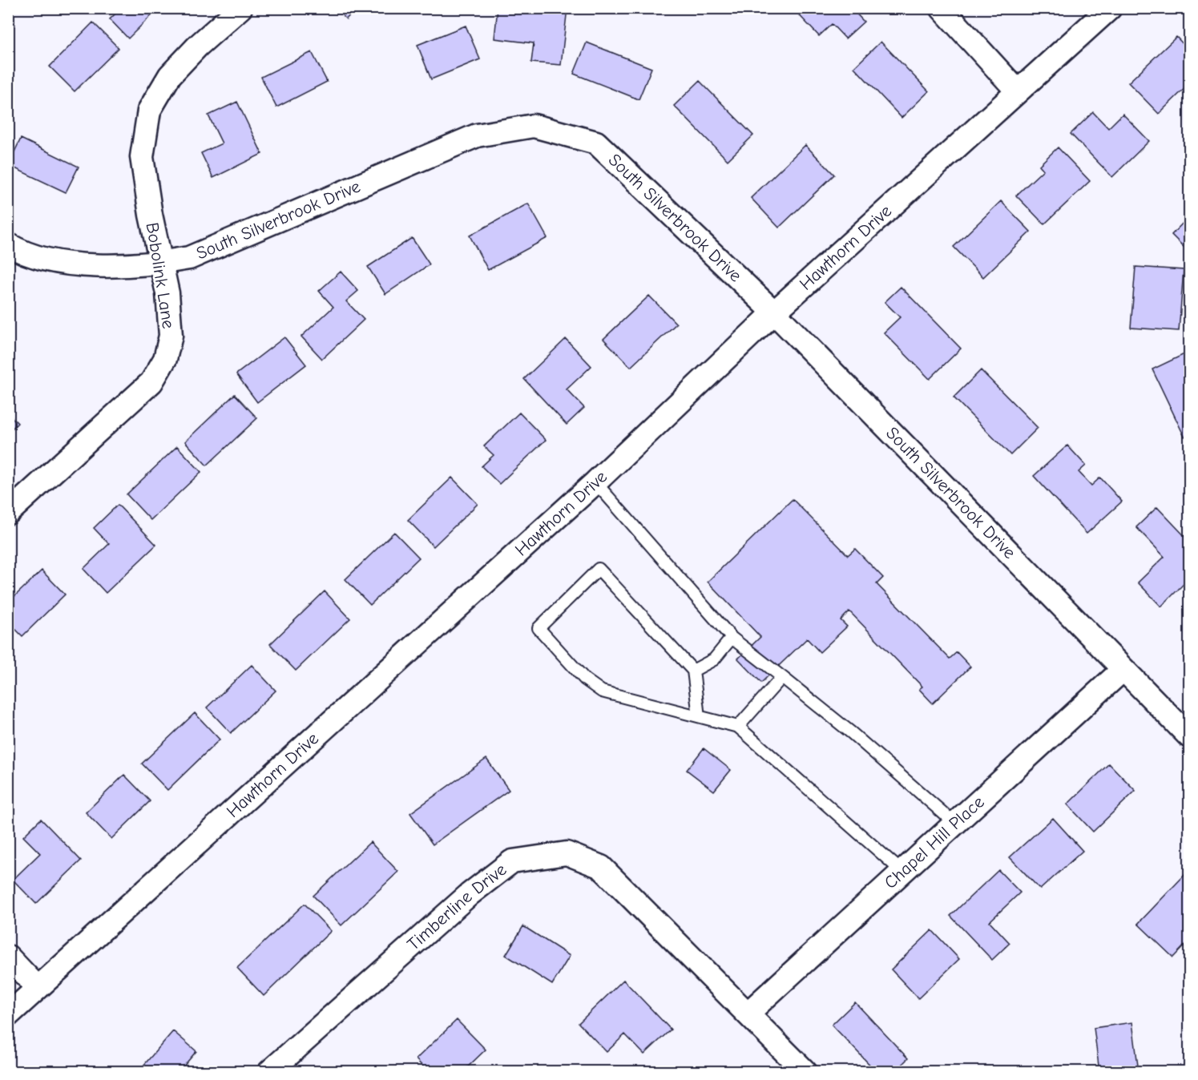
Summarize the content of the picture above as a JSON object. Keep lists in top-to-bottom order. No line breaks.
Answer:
{"streets":{"street":["South Silverbrook Drive","Hawthorn Drive","Bobolink Lane","Chapel Hill Place","Timberline Drive"]},"crossings":[["South Silverbrook Drive","Hawthorn Drive"],["South Silverbrook Drive","Bobolink Lane"],["South Silverbrook Drive","Chapel Hill Place"],["Chapel Hill Place","Timberline Drive"]]}
